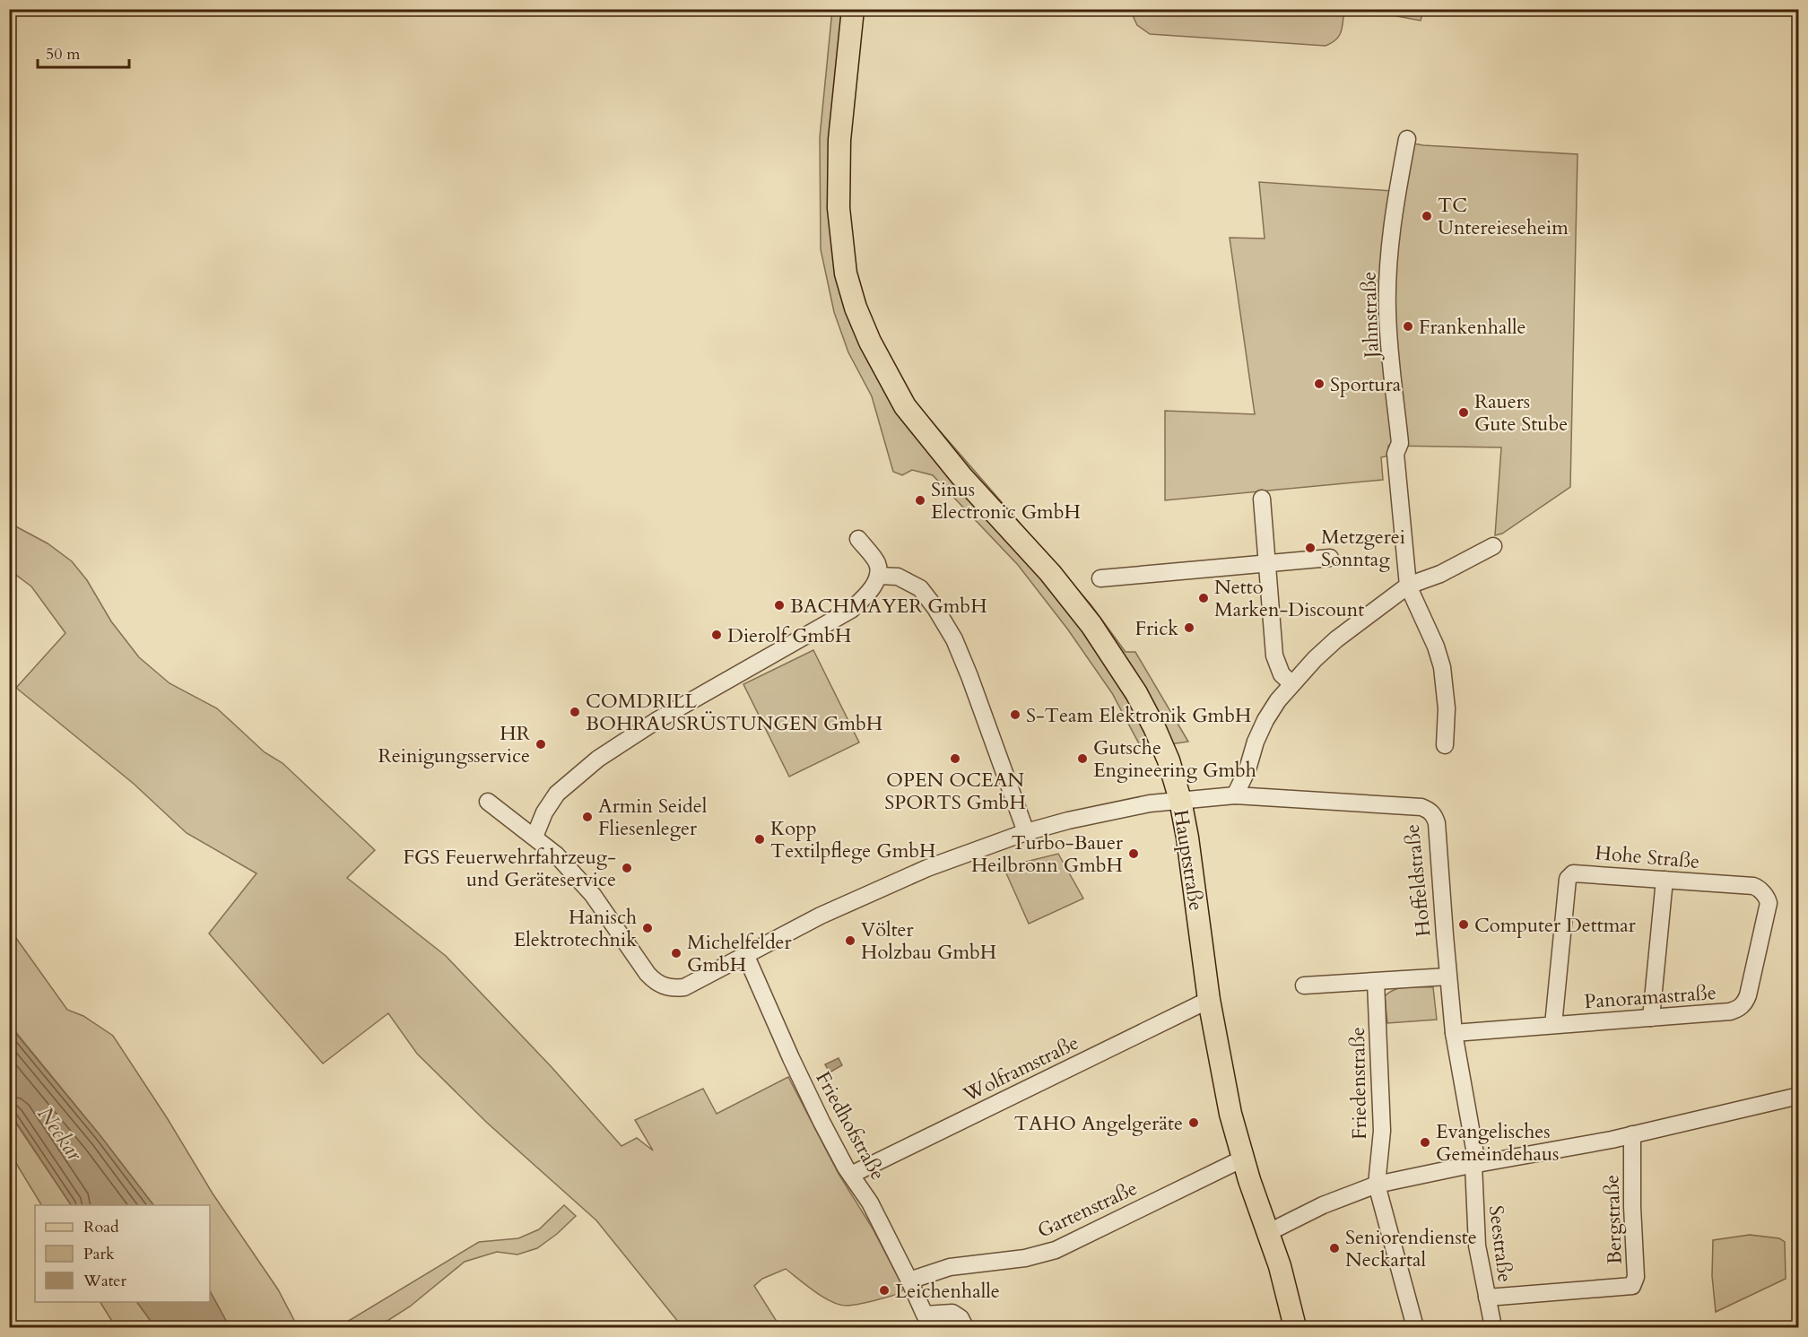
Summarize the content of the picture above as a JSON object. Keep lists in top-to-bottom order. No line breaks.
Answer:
{"streets":{"main road":["Hauptstraße"],"street":["Jahnstraße","Hohe Straße","Hoffeldstraße","Panoramastraße","Wolframstraße","Friedenstraße","Friedhofstraße","Gartenstraße","Bergstraße","Seestraße"]},"crossings":[["Hohe Straße","Panoramastraße"],["Hauptstraße","Hoffeldstraße"],["Hauptstraße","Wolframstraße"],["Hauptstraße","Gartenstraße"],["Hoffeldstraße","Panoramastraße"],["Hoffeldstraße","Friedhofstraße"],["Hoffeldstraße","Seestraße"],["Wolframstraße","Friedhofstraße"],["Friedhofstraße","Gartenstraße"],["Bergstraße","Seestraße"]],"water":["Neckar"],"places":["TC Untereieseheim","Frankenhalle","Sportura","Rauers Gute Stube","Sinus Electronic GmbH","Metzgerei Sonntag","Netto Marken-Discount","BACHMAYER GmbH","Frick","Dierolf GmbH","COMDRILL BOHRAUSRÜSTUNGEN GmbH","S-Team Elektronik GmbH","HR Reinigungsservice","OPEN OCEAN SPORTS GmbH","Gutsche Engineering Gmbh","Armin Seidel Fliesenleger","Kopp Textilpflege GmbH","Turbo-Bauer Heilbronn GmbH","FGS Feuerwehrfahrzeug- und Geräteservice","Computer Dettmar","Hanisch Elektrotechnik","Völter Holzbau GmbH","Michelfelder GmbH","TAHO Angelgeräte","Evangelisches Gemeindehaus","Seniorendienste Neckartal","Leichenhalle"],"legend":["Road","Park","Water"],"scale_bar":"50 m"}
